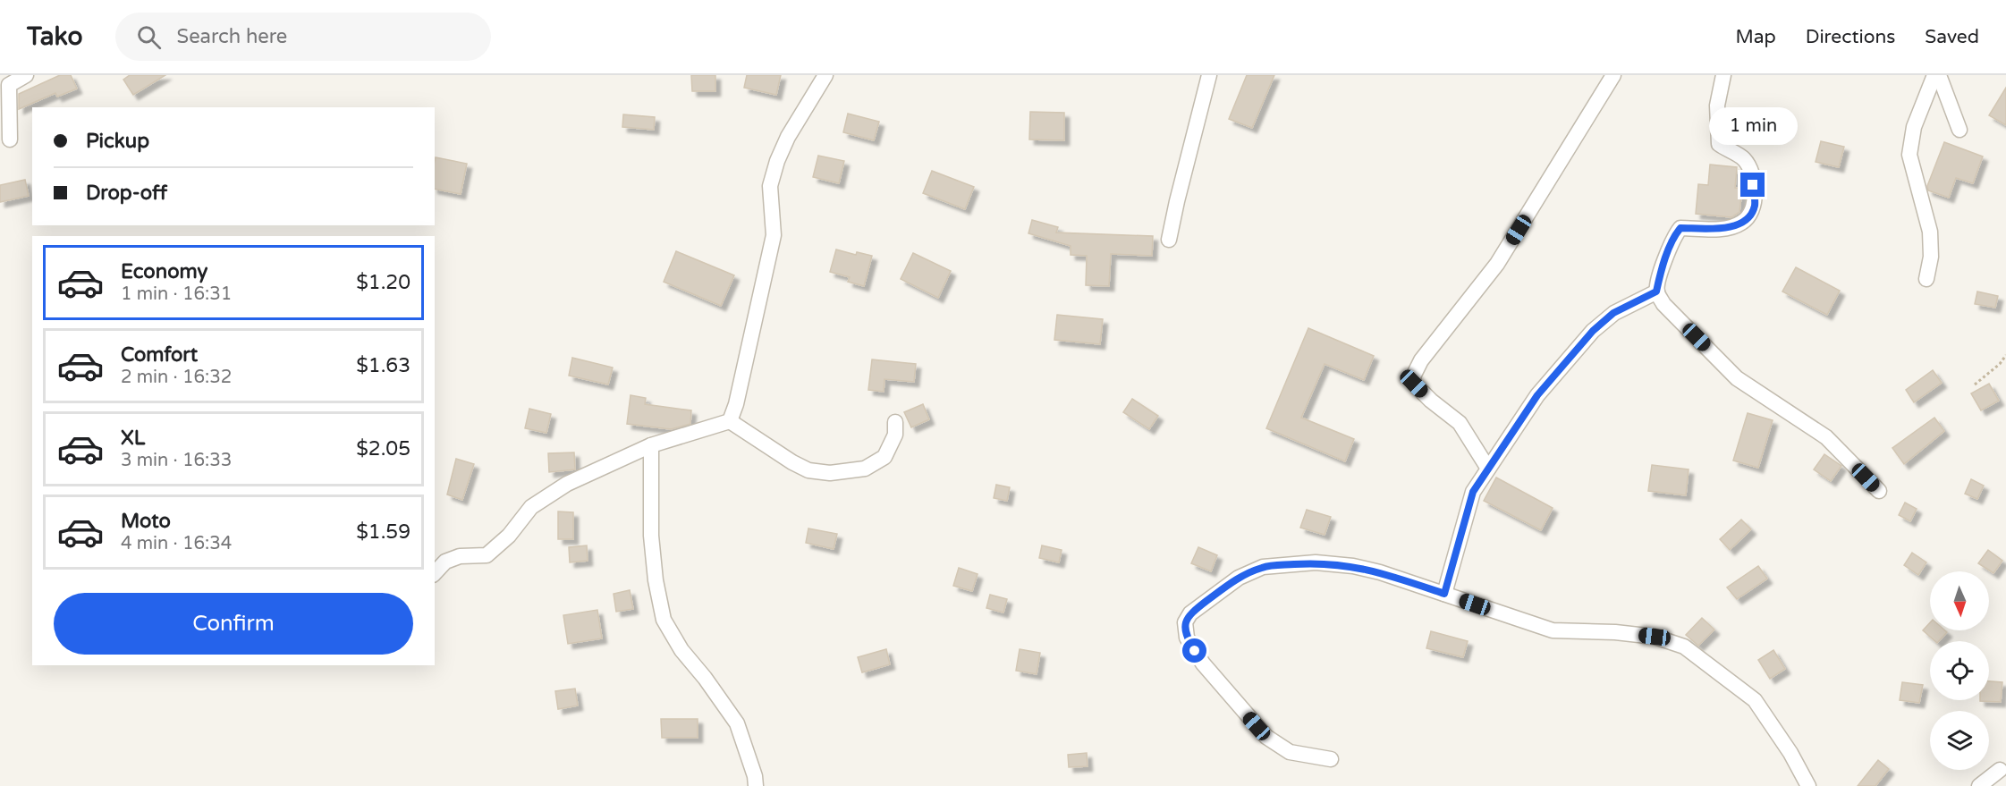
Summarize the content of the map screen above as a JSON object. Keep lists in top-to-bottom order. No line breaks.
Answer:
{"north":"bottom","page":{"header":"Tako","search":"Search here","nav":["Map","Directions","Saved"],"bubble":"1 min","banner":["Pickup","Drop-off"],"list":[{"name":"Economy","note":"1 min · 16:31","value":"$1.20"},{"name":"Comfort","note":"2 min · 16:32","value":"$1.63"},{"name":"XL","note":"3 min · 16:33","value":"$2.05"},{"name":"Moto","note":"4 min · 16:34","value":"$1.59"}],"buttons":"Confirm"}}
